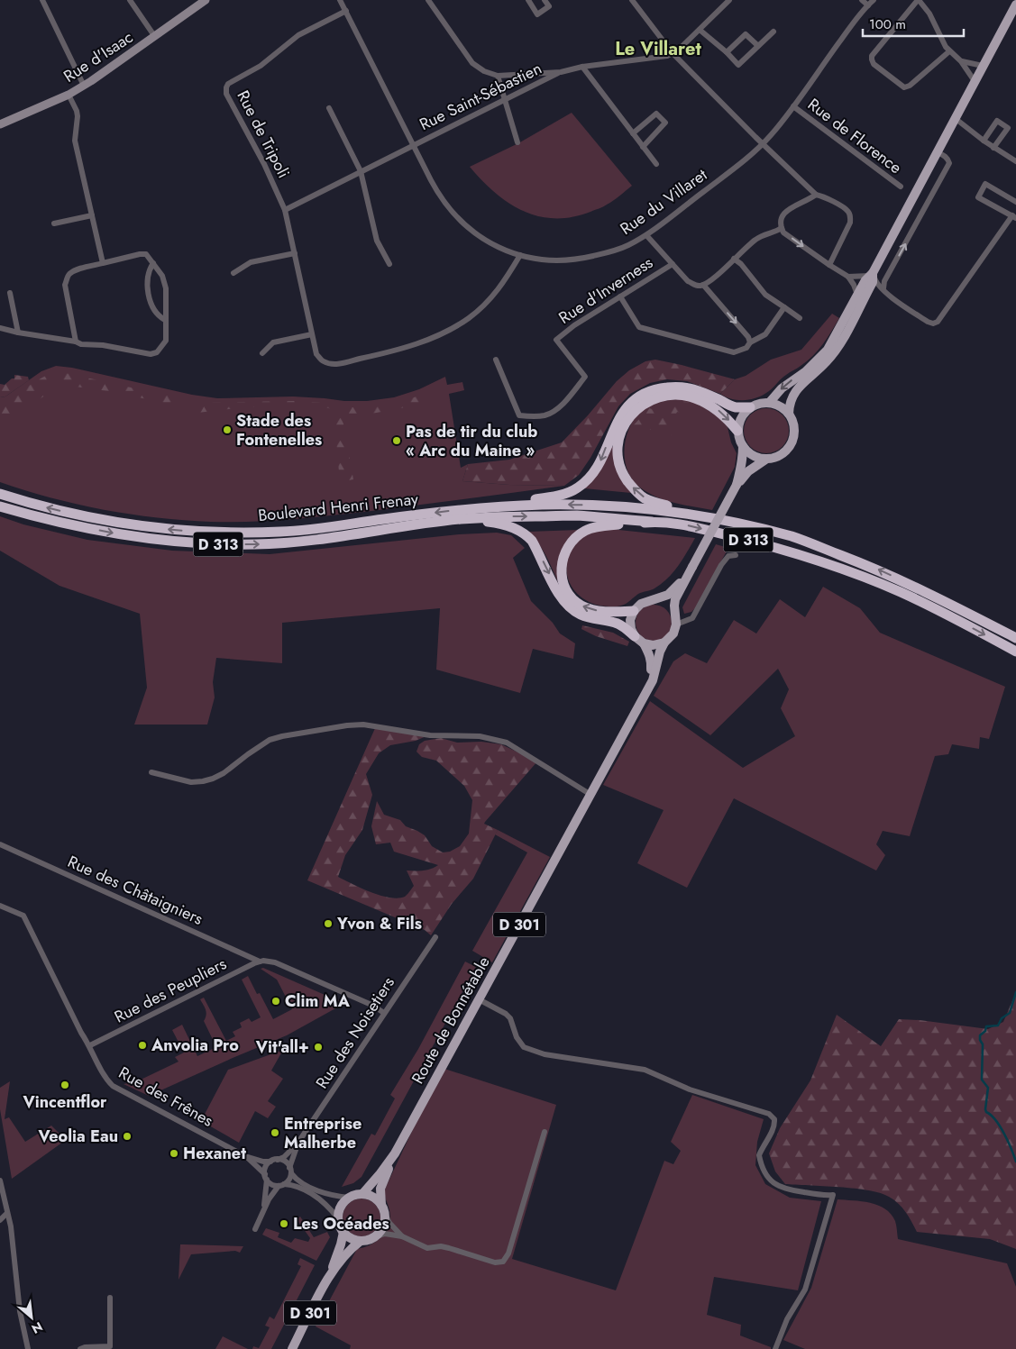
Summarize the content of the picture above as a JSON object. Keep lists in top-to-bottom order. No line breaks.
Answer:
{"streets":{"highway":["Boulevard Henri Frenay","D 313"],"main road":["D 301","Route de Bonnétable"],"street":["Rue d'Isaac","Rue Saint-Sébastien","Rue de Tripoli","Rue de Florence","Rue du Villaret","Rue d'Inverness","Rue des Châtaigniers","Rue des Peupliers","Rue des Noisetiers","Rue des Frênes"]},"crossings":[["Rue Saint-Sébastien","Rue de Tripoli"],["Rue Saint-Sébastien","Rue du Villaret"],["Rue de Tripoli","Rue du Villaret"],["Rue de Florence","Rue du Villaret"],["Boulevard Henri Frenay","D 313"],["Rue des Châtaigniers","Rue des Peupliers"],["Rue des Châtaigniers","Rue des Noisetiers"],["D 301","Route de Bonnétable"],["Rue des Peupliers","Rue des Frênes"],["Rue des Noisetiers","Rue des Frênes"]],"districts":["Le Villaret"],"places":["Stade des Fontenelles","Pas de tir du club « Arc du Maine »","Yvon & Fils","Clim MA","Anvolia Pro","Vit'all+","Vincentflor","Entreprise Malherbe","Veolia Eau","Hexanet","Les Océades"],"scale_bar":"100 m","north":"bottom right"}
